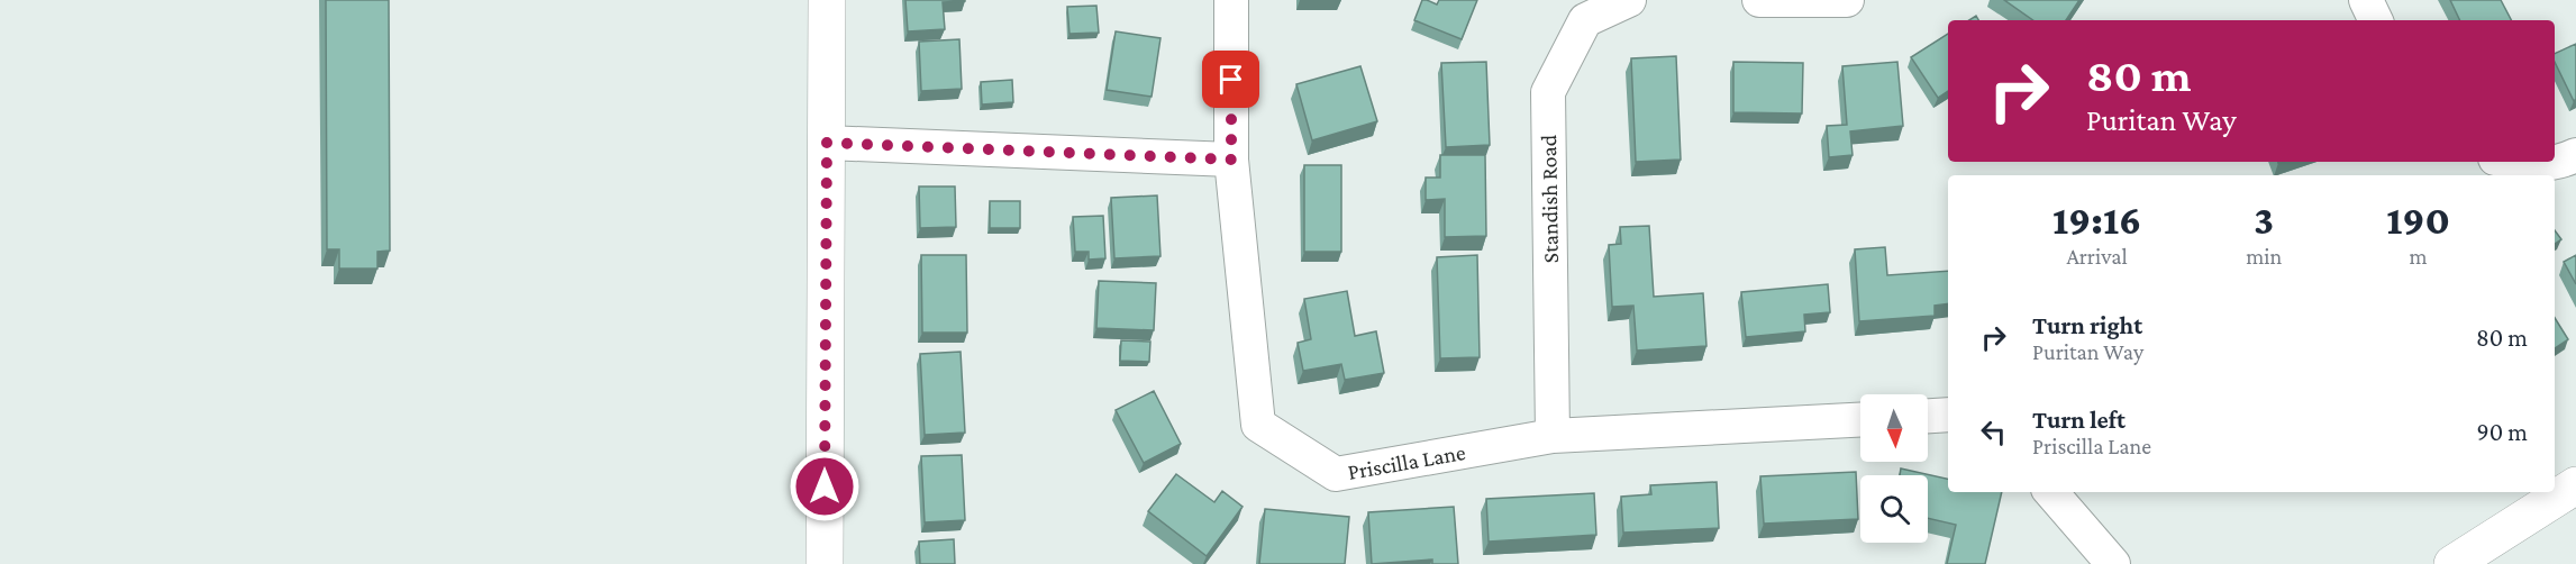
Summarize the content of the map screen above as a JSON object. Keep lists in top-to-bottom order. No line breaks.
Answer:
{"streets":{"street":["Standish Road","Priscilla Lane"]},"crossings":[["Standish Road","Priscilla Lane"]],"north":"bottom","page":{"turn":["80 m","Puritan Way"],"eta":["19:16","Arrival","3","min","190","m"],"list":[{"name":"Turn right","note":"Puritan Way","value":"80 m"},{"name":"Turn left","note":"Priscilla Lane","value":"90 m"}]}}
